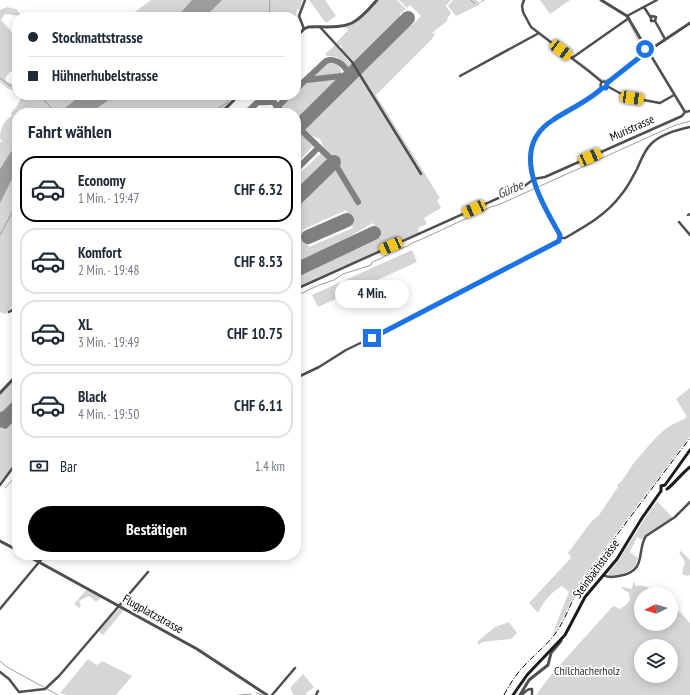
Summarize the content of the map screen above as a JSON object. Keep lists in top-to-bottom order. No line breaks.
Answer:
{"streets":{"main road":["Steinbachstrasse"],"street":["Muristrasse","Flugplatzstrasse"]},"water":["Gürbe"],"parks":["Chilchacherholz"],"north":"left","page":{"banner":["Stockmattstrasse","Hühnerhubelstrasse"],"heading":"Fahrt wählen","list":[{"name":"Economy","note":"1 Min. · 19:47","value":"CHF 6.32"},{"name":"Komfort","note":"2 Min. · 19:48","value":"CHF 8.53"},{"name":"XL","note":"3 Min. · 19:49","value":"CHF 10.75"},{"name":"Black","note":"4 Min. · 19:50","value":"CHF 6.11"}],"bubble":"4 Min.","pay":["Bar","1.4 km"],"buttons":"Bestätigen"}}
